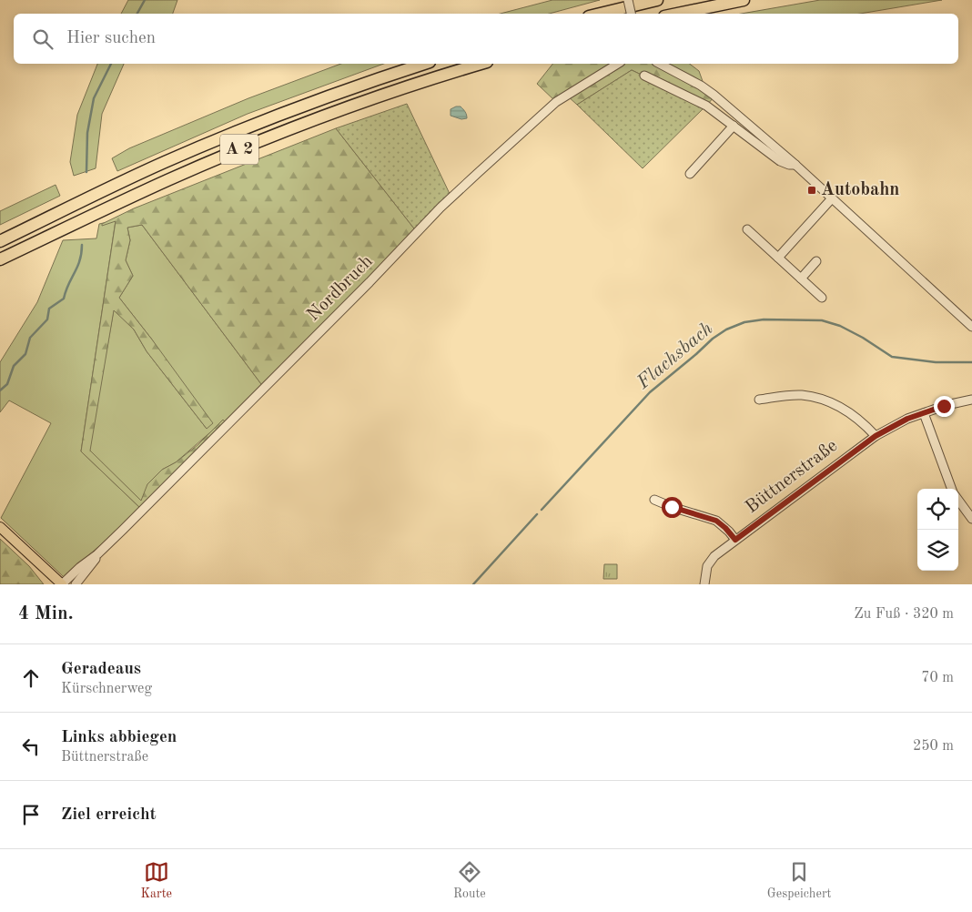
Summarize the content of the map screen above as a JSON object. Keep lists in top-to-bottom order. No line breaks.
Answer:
{"streets":{"highway":["A 2"],"street":["Nordbruch","Büttnerstraße"]},"water":["Flachsbach"],"places":{"transit":["Autobahn"]},"page":{"search":"Hier suchen","heading":["4 Min.","Zu Fuß · 320 m"],"list":[["Geradeaus","Kürschnerweg","70 m"],["Links abbiegen","Büttnerstraße","250 m"],"Ziel erreicht"],"nav":["Karte","Route","Gespeichert"]}}
